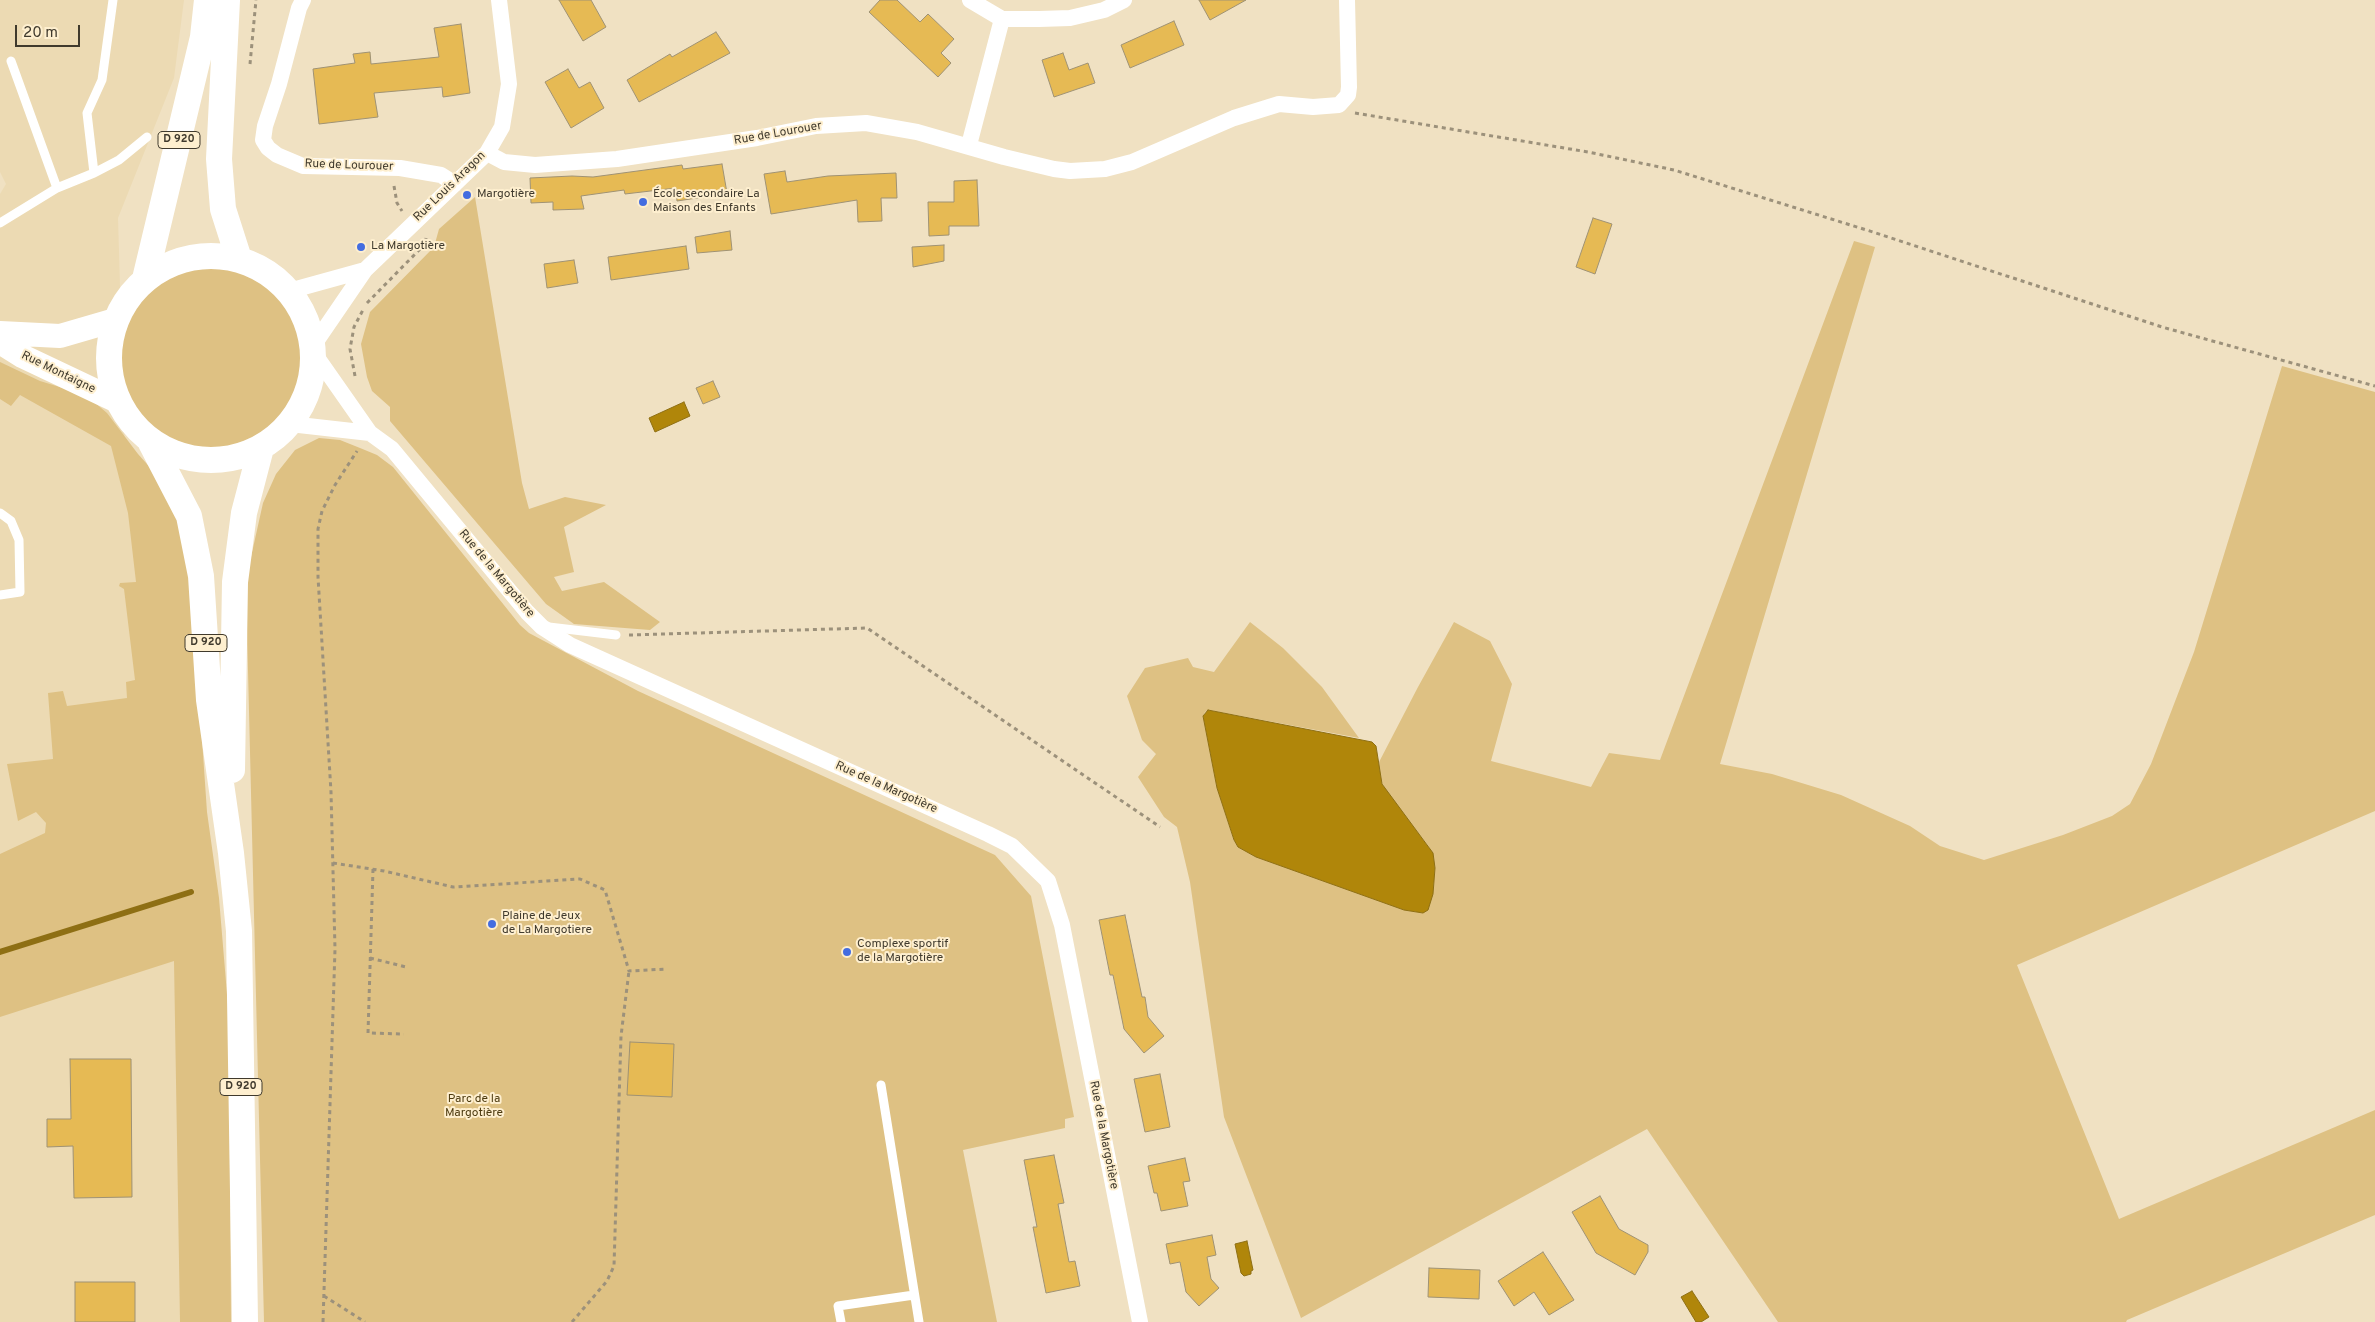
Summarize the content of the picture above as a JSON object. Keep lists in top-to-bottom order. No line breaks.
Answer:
{"streets":{"main road":["D 920"],"street":["Rue de Lourouer","Rue Louis Aragon","Rue Montaigne","Rue de la Margotière"]},"crossings":[["Rue de Lourouer","Rue Louis Aragon"],["Rue Louis Aragon","Rue de la Margotière"]],"parks":["Parc de la Margotière"],"places":["Margotière","École secondaire La Maison des Enfants","La Margotière","Plaine de Jeux de La Margotiere","Complexe sportif de la Margotière"],"scale_bar":"20 m"}
